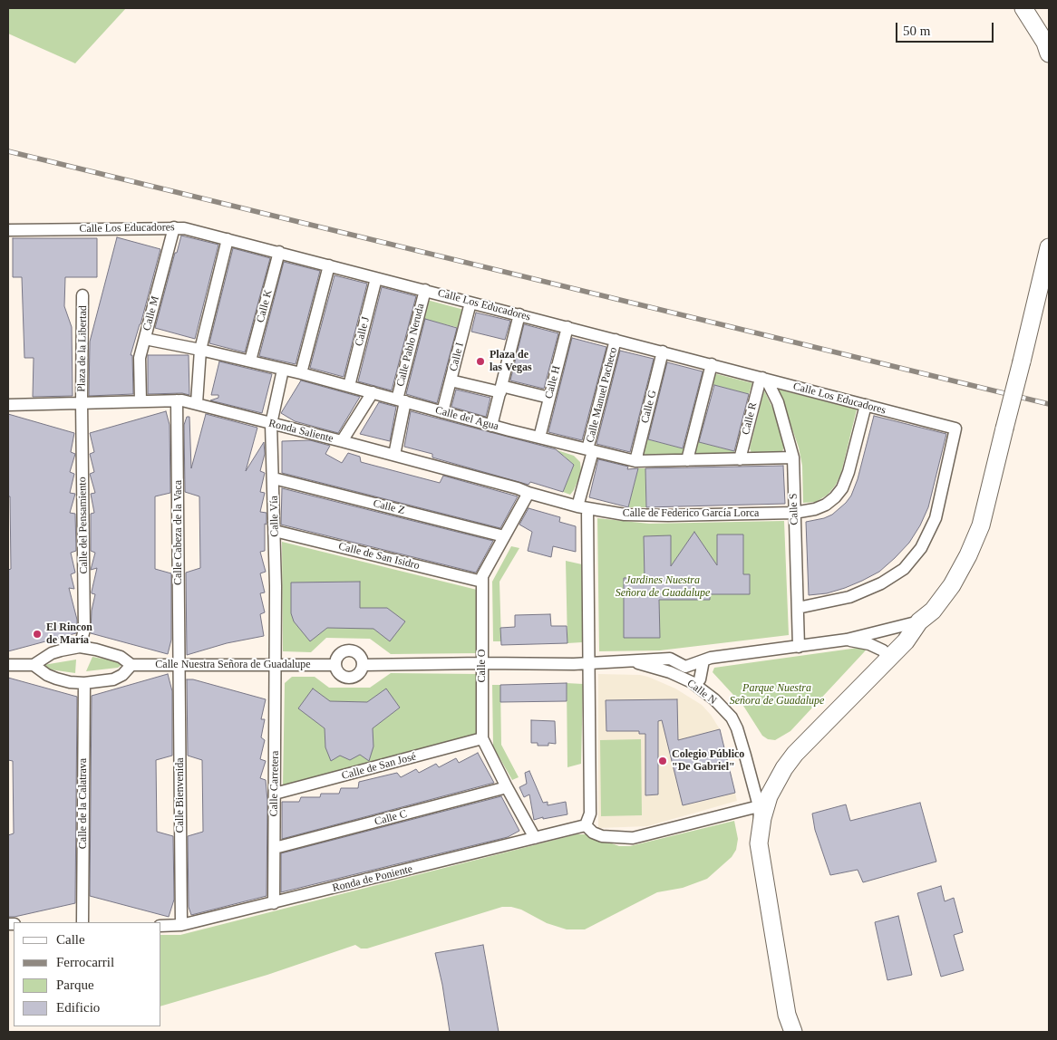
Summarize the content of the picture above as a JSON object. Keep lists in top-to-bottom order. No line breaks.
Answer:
{"streets":{"street":["Calle Los Educadores","Calle K","Calle M","Calle J","Calle Pablo Neruda","Plaza de la Libertad","Calle I","Calle H","Calle Manuel Pacheco","Calle G","Calle del Agua","Calle R","Ronda Saliente","Calle Z","Calle S","Calle de Federico García Lorca","Calle Vía","Calle del Pensamiento","Calle Cabeza de la Vaca","Calle de San Isidro","Calle Nuestra Señora de Guadalupe","Calle O","Calle N","Calle de San José","Calle Carretera","Calle Bienvenida","Calle de la Calatrava","Calle C","Ronda de Poniente"]},"crossings":[["Calle Los Educadores","Calle K"],["Calle Los Educadores","Calle M"],["Calle Los Educadores","Calle J"],["Calle Los Educadores","Calle Pablo Neruda"],["Calle Los Educadores","Calle I"],["Calle Los Educadores","Calle H"],["Calle Los Educadores","Calle Manuel Pacheco"],["Calle Los Educadores","Calle G"],["Calle Los Educadores","Calle R"],["Calle Los Educadores","Calle S"],["Calle Los Educadores","Calle de Federico García Lorca"],["Calle K","Calle del Agua"],["Calle M","Calle del Agua"],["Calle M","Ronda Saliente"],["Calle J","Calle del Agua"],["Calle Pablo Neruda","Calle del Agua"],["Calle Pablo Neruda","Ronda Saliente"],["Plaza de la Libertad","Ronda Saliente"],["Plaza de la Libertad","Calle del Pensamiento"],["Calle I","Calle del Agua"],["Calle H","Calle del Agua"],["Calle Manuel Pacheco","Calle del Agua"],["Calle Manuel Pacheco","Ronda Saliente"],["Calle Manuel Pacheco","Calle de Federico García Lorca"],["Calle G","Calle del Agua"],["Calle del Agua","Calle R"],["Calle del Agua","Calle S"],["Calle del Agua","Calle Vía"],["Calle R","Calle S"],["Ronda Saliente","Calle de Federico García Lorca"],["Ronda Saliente","Calle Vía"],["Ronda Saliente","Calle del Pensamiento"],["Ronda Saliente","Calle Cabeza de la Vaca"],["Ronda Saliente","Calle O"],["Calle Z","Calle Vía"],["Calle Z","Calle O"],["Calle S","Calle de Federico García Lorca"],["Calle Vía","Calle de San Isidro"],["Calle Vía","Calle Nuestra Señora de Guadalupe"],["Calle Vía","Calle Carretera"],["Calle del Pensamiento","Calle Nuestra Señora de Guadalupe"],["Calle Cabeza de la Vaca","Calle Nuestra Señora de Guadalupe"],["Calle Cabeza de la Vaca","Calle Bienvenida"],["Calle de San Isidro","Calle O"],["Calle Nuestra Señora de Guadalupe","Calle Carretera"],["Calle Nuestra Señora de Guadalupe","Calle Bienvenida"],["Calle O","Calle de San José"],["Calle O","Calle C"],["Calle O","Ronda de Poniente"],["Calle de San José","Calle Carretera"],["Calle Carretera","Calle C"],["Calle Carretera","Ronda de Poniente"],["Calle Bienvenida","Ronda de Poniente"]],"parks":["Jardines Nuestra Señora de Guadalupe","Parque Nuestra Señora de Guadalupe"],"places":["Plaza de las Vegas","El Rincon de María","Colegio Público \"De Gabriel\""],"legend":["Calle","Ferrocarril","Parque","Edificio"],"scale_bar":"50 m"}
